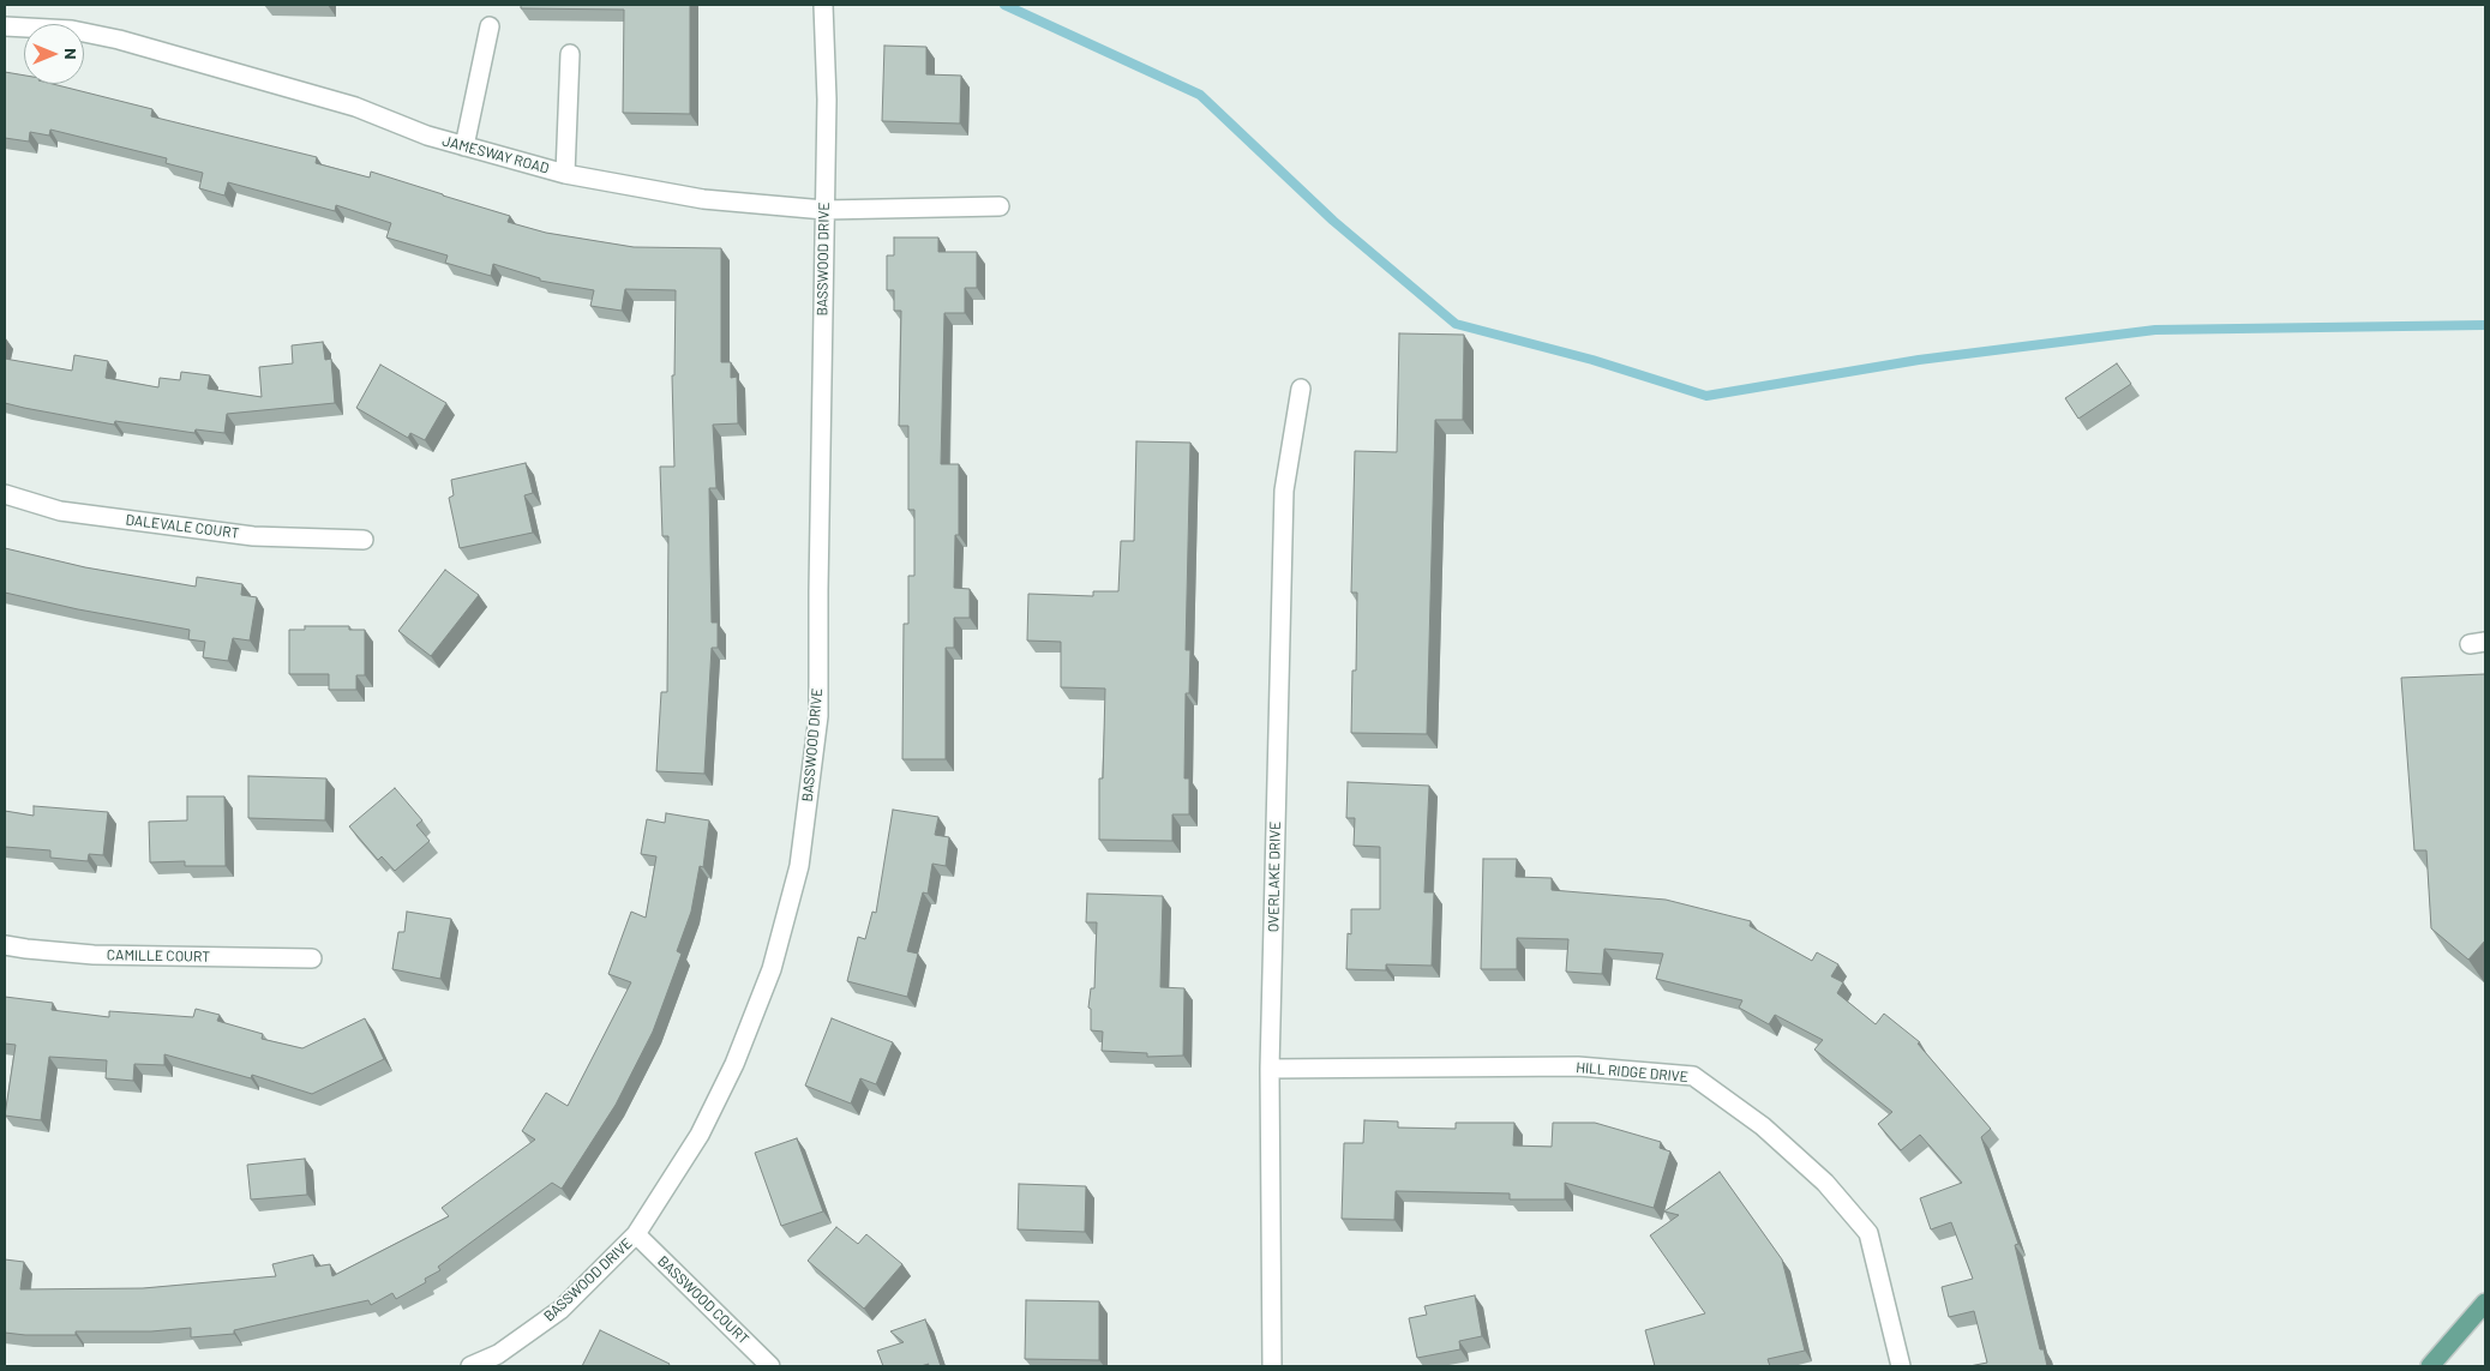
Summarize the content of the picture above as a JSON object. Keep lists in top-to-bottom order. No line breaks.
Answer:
{"streets":{"street":["JAMESWAY ROAD","BASSWOOD DRIVE","DALEVALE COURT","OVERLAKE DRIVE","CAMILLE COURT","HILL RIDGE DRIVE","BASSWOOD COURT"]},"crossings":[["JAMESWAY ROAD","BASSWOOD DRIVE"],["BASSWOOD DRIVE","BASSWOOD COURT"],["OVERLAKE DRIVE","HILL RIDGE DRIVE"]],"north":"right"}
